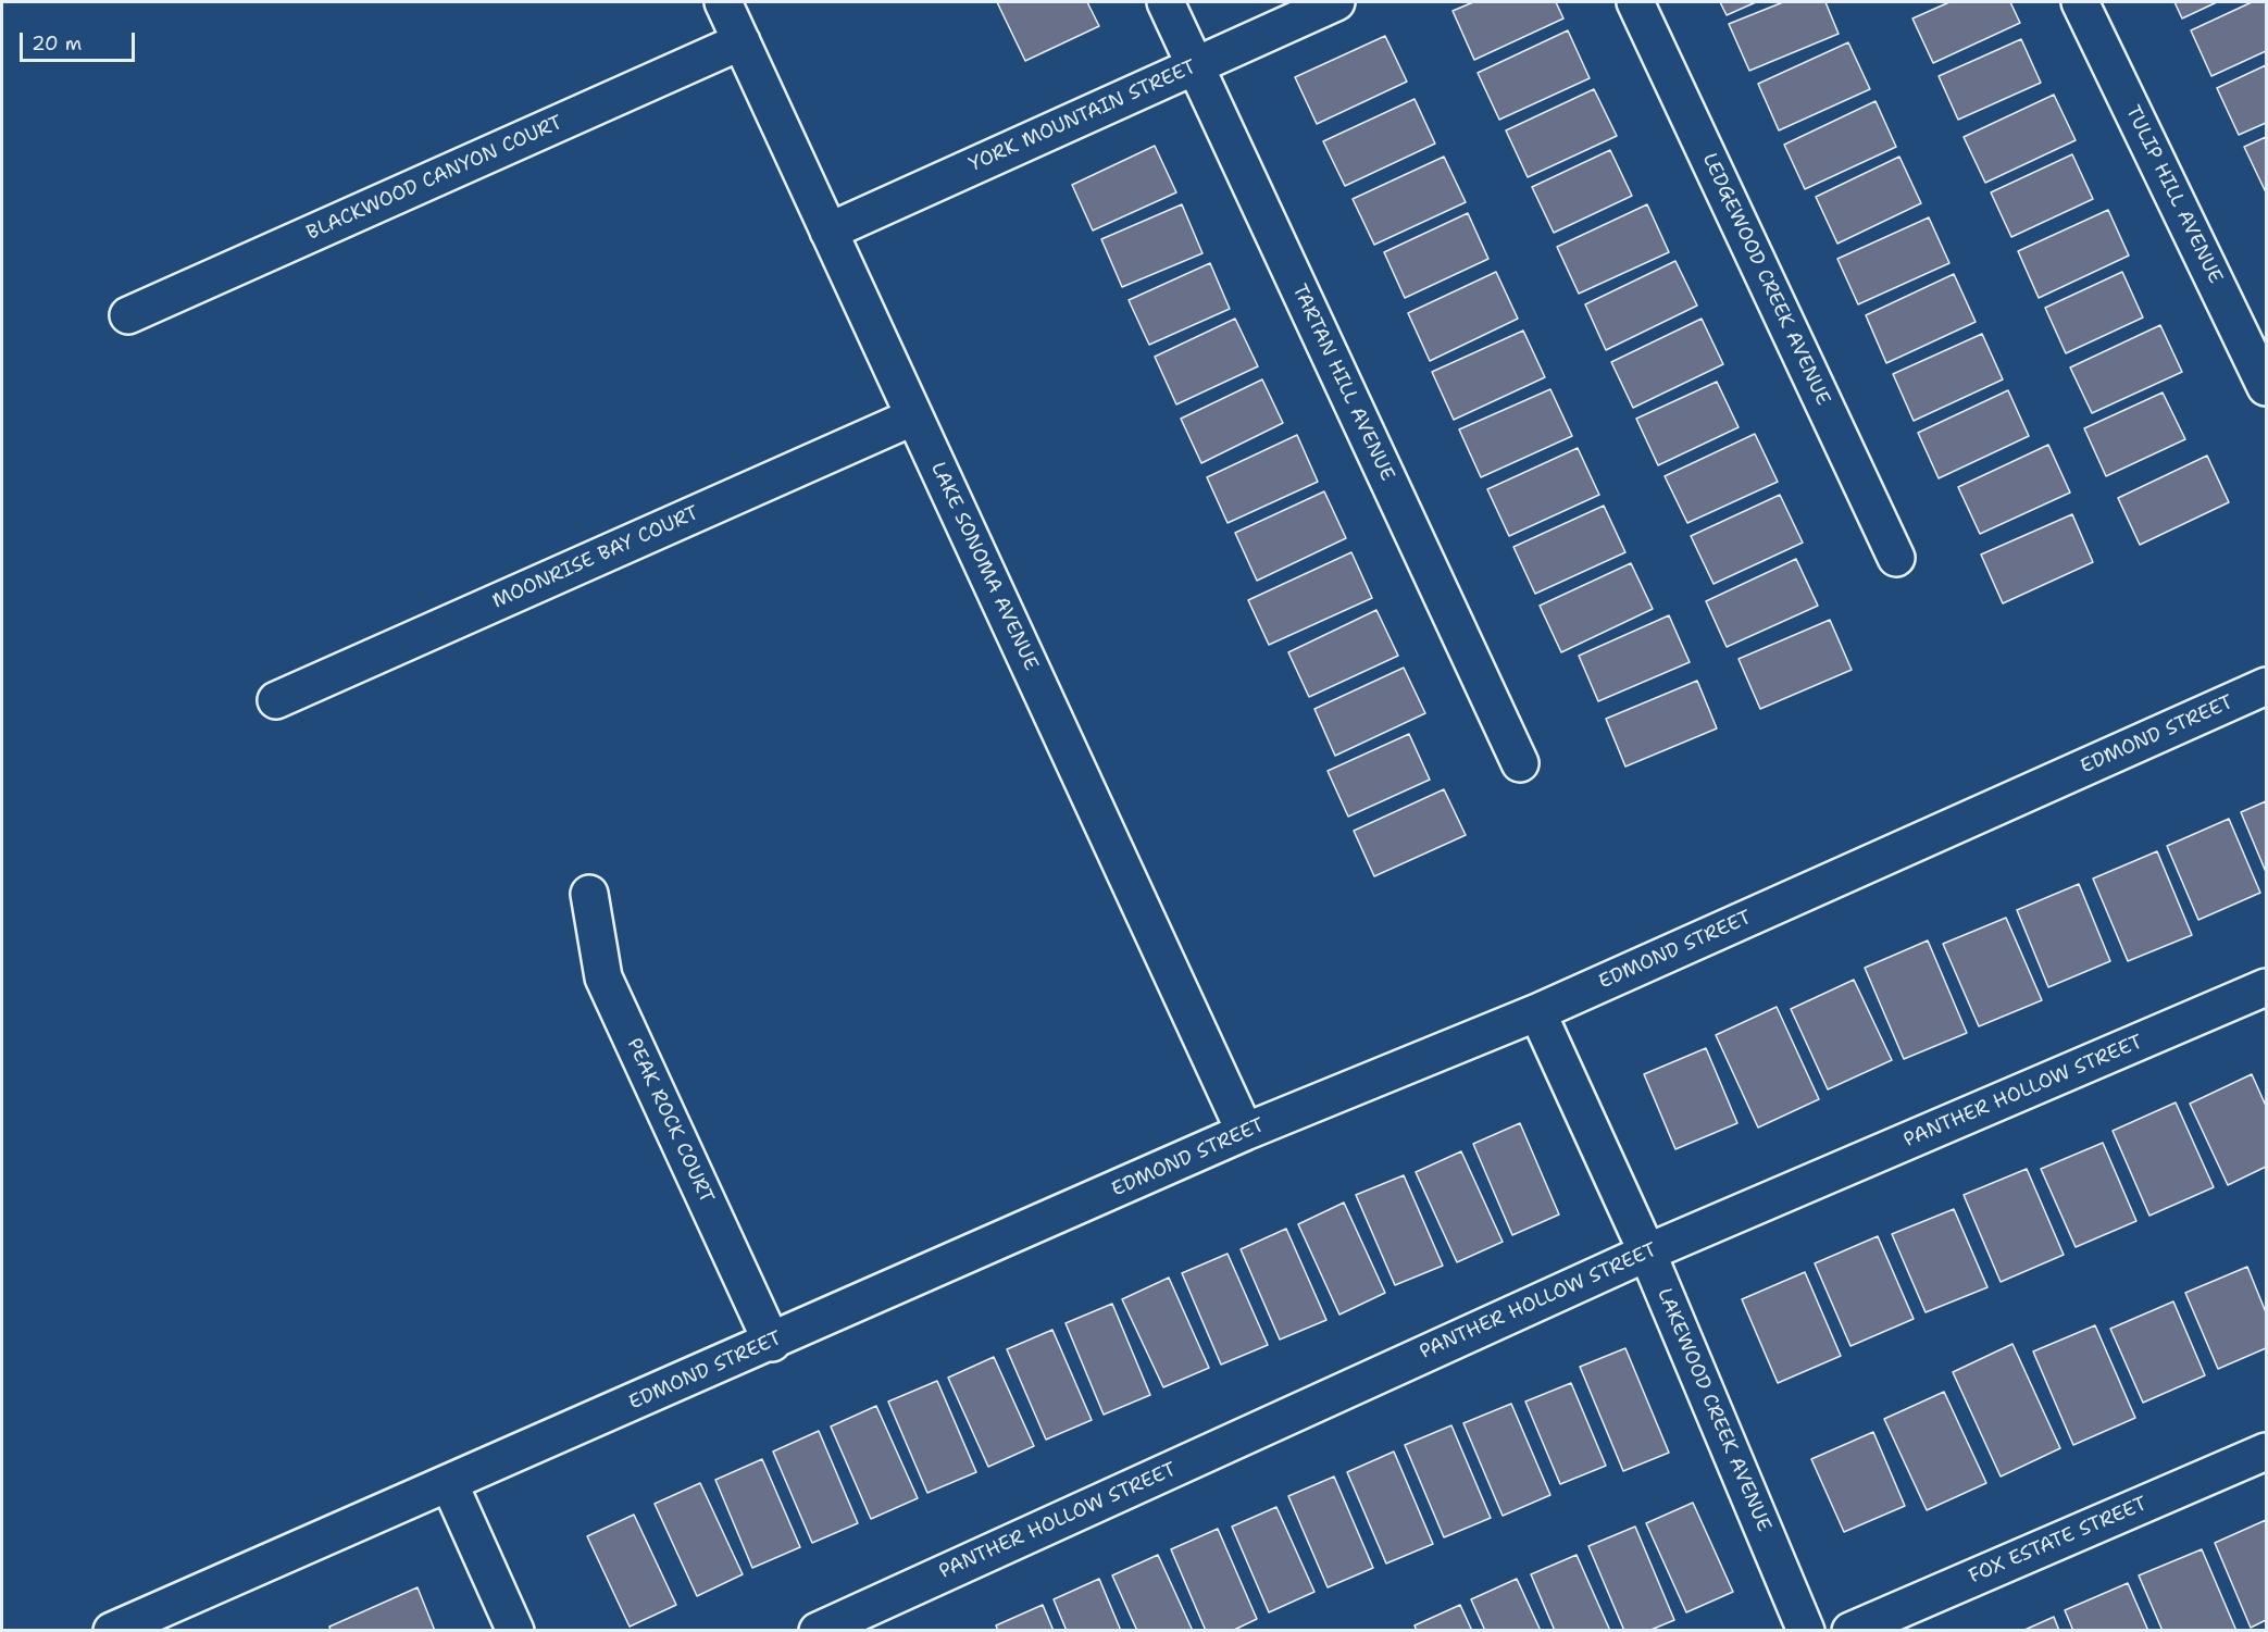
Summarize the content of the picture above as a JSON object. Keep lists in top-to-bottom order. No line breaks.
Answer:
{"streets":{"street":["YORK MOUNTAIN STREET","BLACKWOOD CANYON COURT","TULIP HILL AVENUE","LEDGEWOOD CREEK AVENUE","TARTAN HILL AVENUE","MOONRISE BAY COURT","LAKE SONOMA AVENUE","EDMOND STREET","PANTHER HOLLOW STREET","PEAK ROCK COURT","LAKEWOOD CREEK AVENUE","FOX ESTATE STREET"]},"crossings":[["YORK MOUNTAIN STREET","TARTAN HILL AVENUE"],["YORK MOUNTAIN STREET","LAKE SONOMA AVENUE"],["BLACKWOOD CANYON COURT","LAKE SONOMA AVENUE"],["MOONRISE BAY COURT","LAKE SONOMA AVENUE"],["LAKE SONOMA AVENUE","EDMOND STREET"],["EDMOND STREET","PEAK ROCK COURT"],["EDMOND STREET","LAKEWOOD CREEK AVENUE"],["PANTHER HOLLOW STREET","LAKEWOOD CREEK AVENUE"]],"scale_bar":"20 m"}
